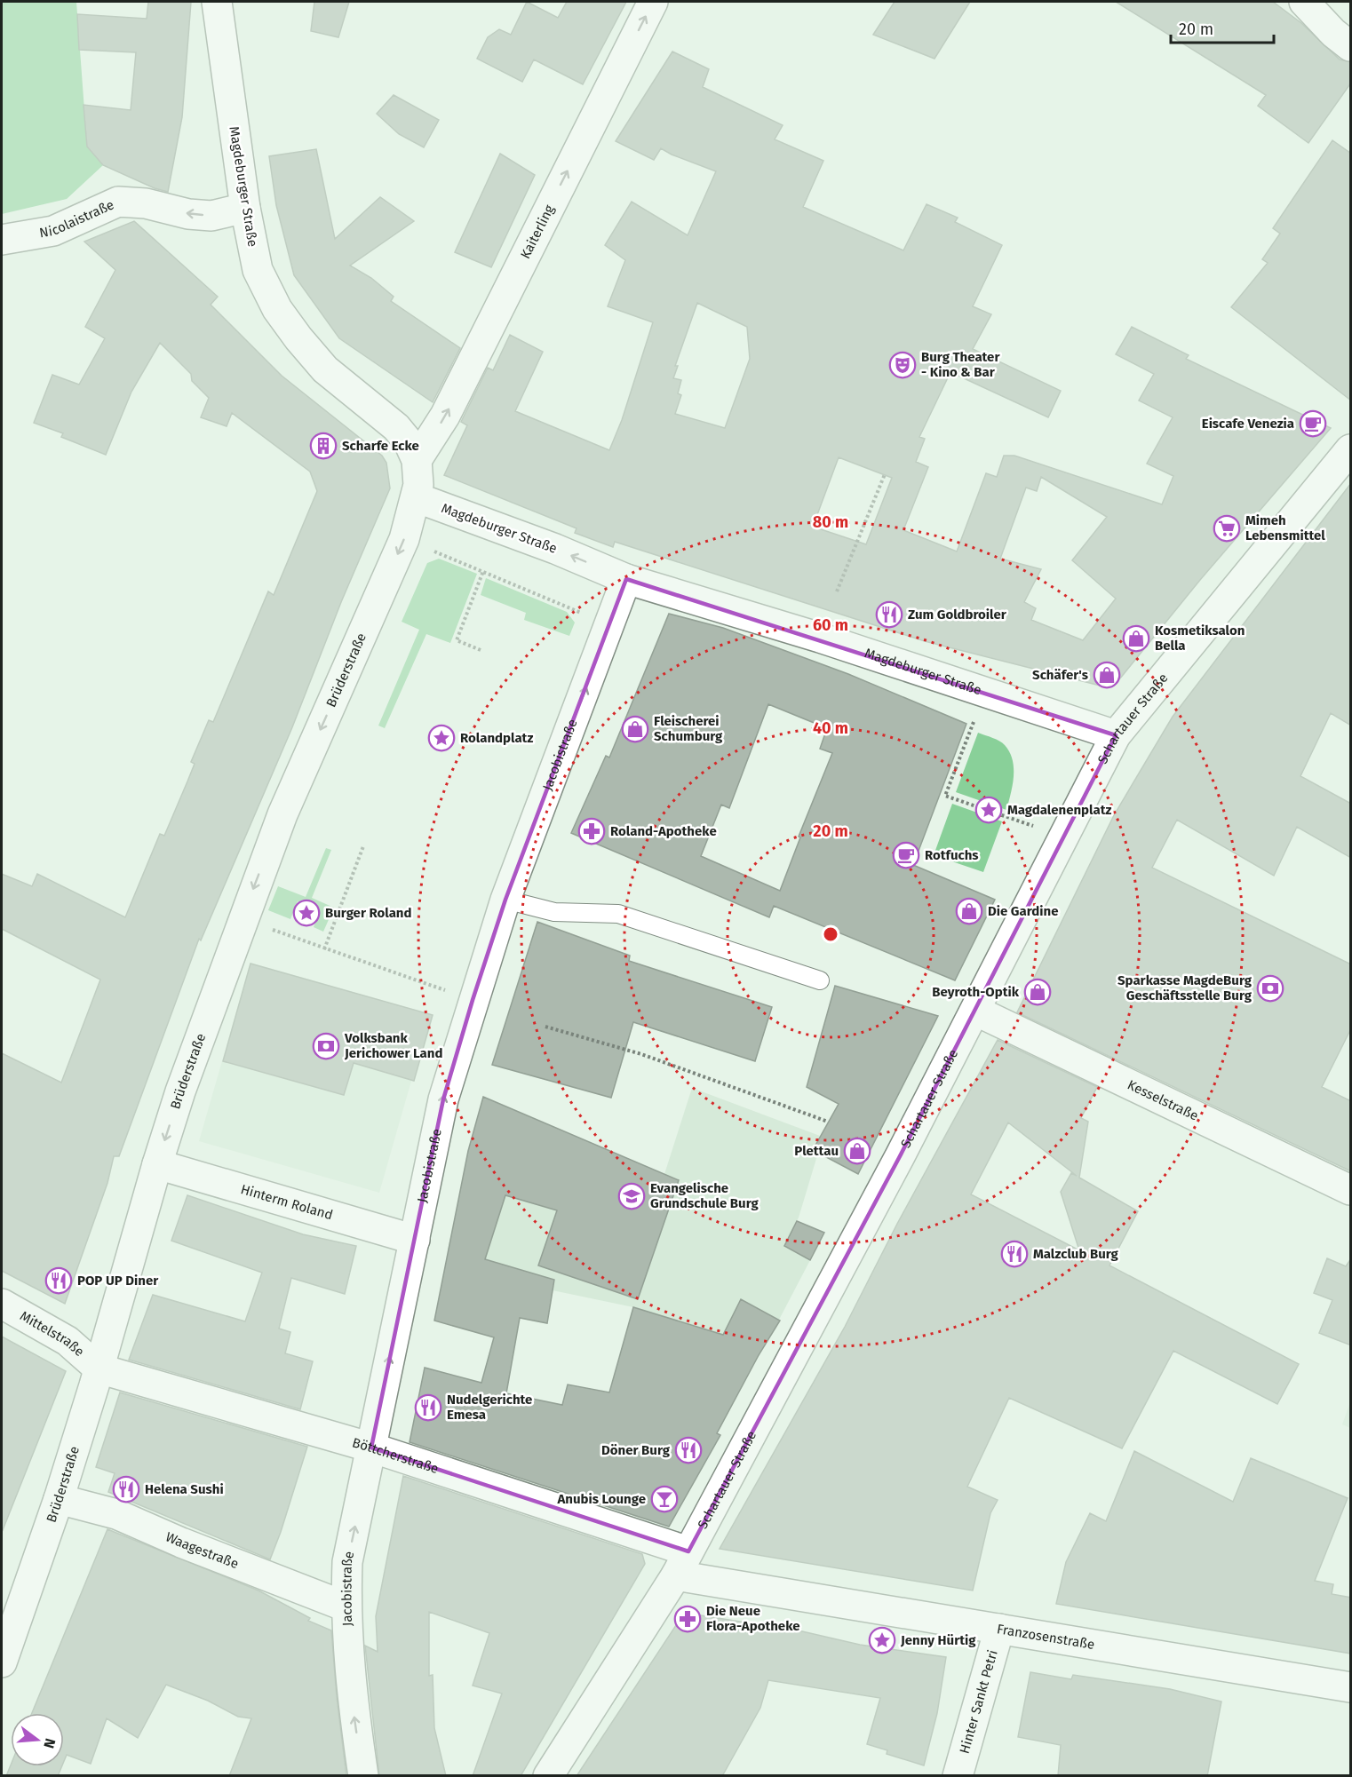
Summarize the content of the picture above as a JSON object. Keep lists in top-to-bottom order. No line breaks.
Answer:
{"streets":{"street":["Magdeburger Straße","Nicolaistraße","Kaiterling","Brüderstraße","Schartauer Straße","Jacobistraße","Kesselstraße","Hinterm Roland","Mittelstraße","Böttcherstraße","Waagestraße","Franzosenstraße","Hinter Sankt Petri"]},"crossings":[["Magdeburger Straße","Nicolaistraße"],["Magdeburger Straße","Kaiterling"],["Magdeburger Straße","Brüderstraße"],["Magdeburger Straße","Schartauer Straße"],["Magdeburger Straße","Jacobistraße"],["Brüderstraße","Hinterm Roland"],["Brüderstraße","Mittelstraße"],["Brüderstraße","Böttcherstraße"],["Brüderstraße","Waagestraße"],["Schartauer Straße","Kesselstraße"],["Schartauer Straße","Böttcherstraße"],["Schartauer Straße","Franzosenstraße"],["Jacobistraße","Hinterm Roland"],["Jacobistraße","Böttcherstraße"],["Jacobistraße","Waagestraße"],["Mittelstraße","Böttcherstraße"],["Böttcherstraße","Franzosenstraße"],["Franzosenstraße","Hinter Sankt Petri"]],"one_way":["Nicolaistraße","Kaiterling","Brüderstraße","Jacobistraße"],"places":{"theatre":["Burg Theater - Kino & Bar"],"cafe":["Eiscafe Venezia","Rotfuchs"],"building":["Scharfe Ecke"],"supermarket":["Mimeh Lebensmittel"],"restaurant":["Zum Goldbroiler","Malzclub Burg","POP UP Diner","Nudelgerichte Emesa","Döner Burg","Helena Sushi"],"shop":["Kosmetiksalon Bella","Schäfer's","Fleischerei Schumburg","Die Gardine","Beyroth-Optik","Plettau"],"place":["Rolandplatz","Magdalenenplatz","Burger Roland","Jenny Hürtig"],"pharmacy":["Roland-Apotheke","Die Neue Flora-Apotheke"],"bank":["Sparkasse MagdeBurg Geschäftsstelle Burg","Volksbank Jerichower Land"],"school or university":["Evangelische Grundschule Burg"],"bar":["Anubis Lounge"]},"scale_bar":"20 m","north":"right","rings":["80 m","60 m","40 m","20 m"]}
